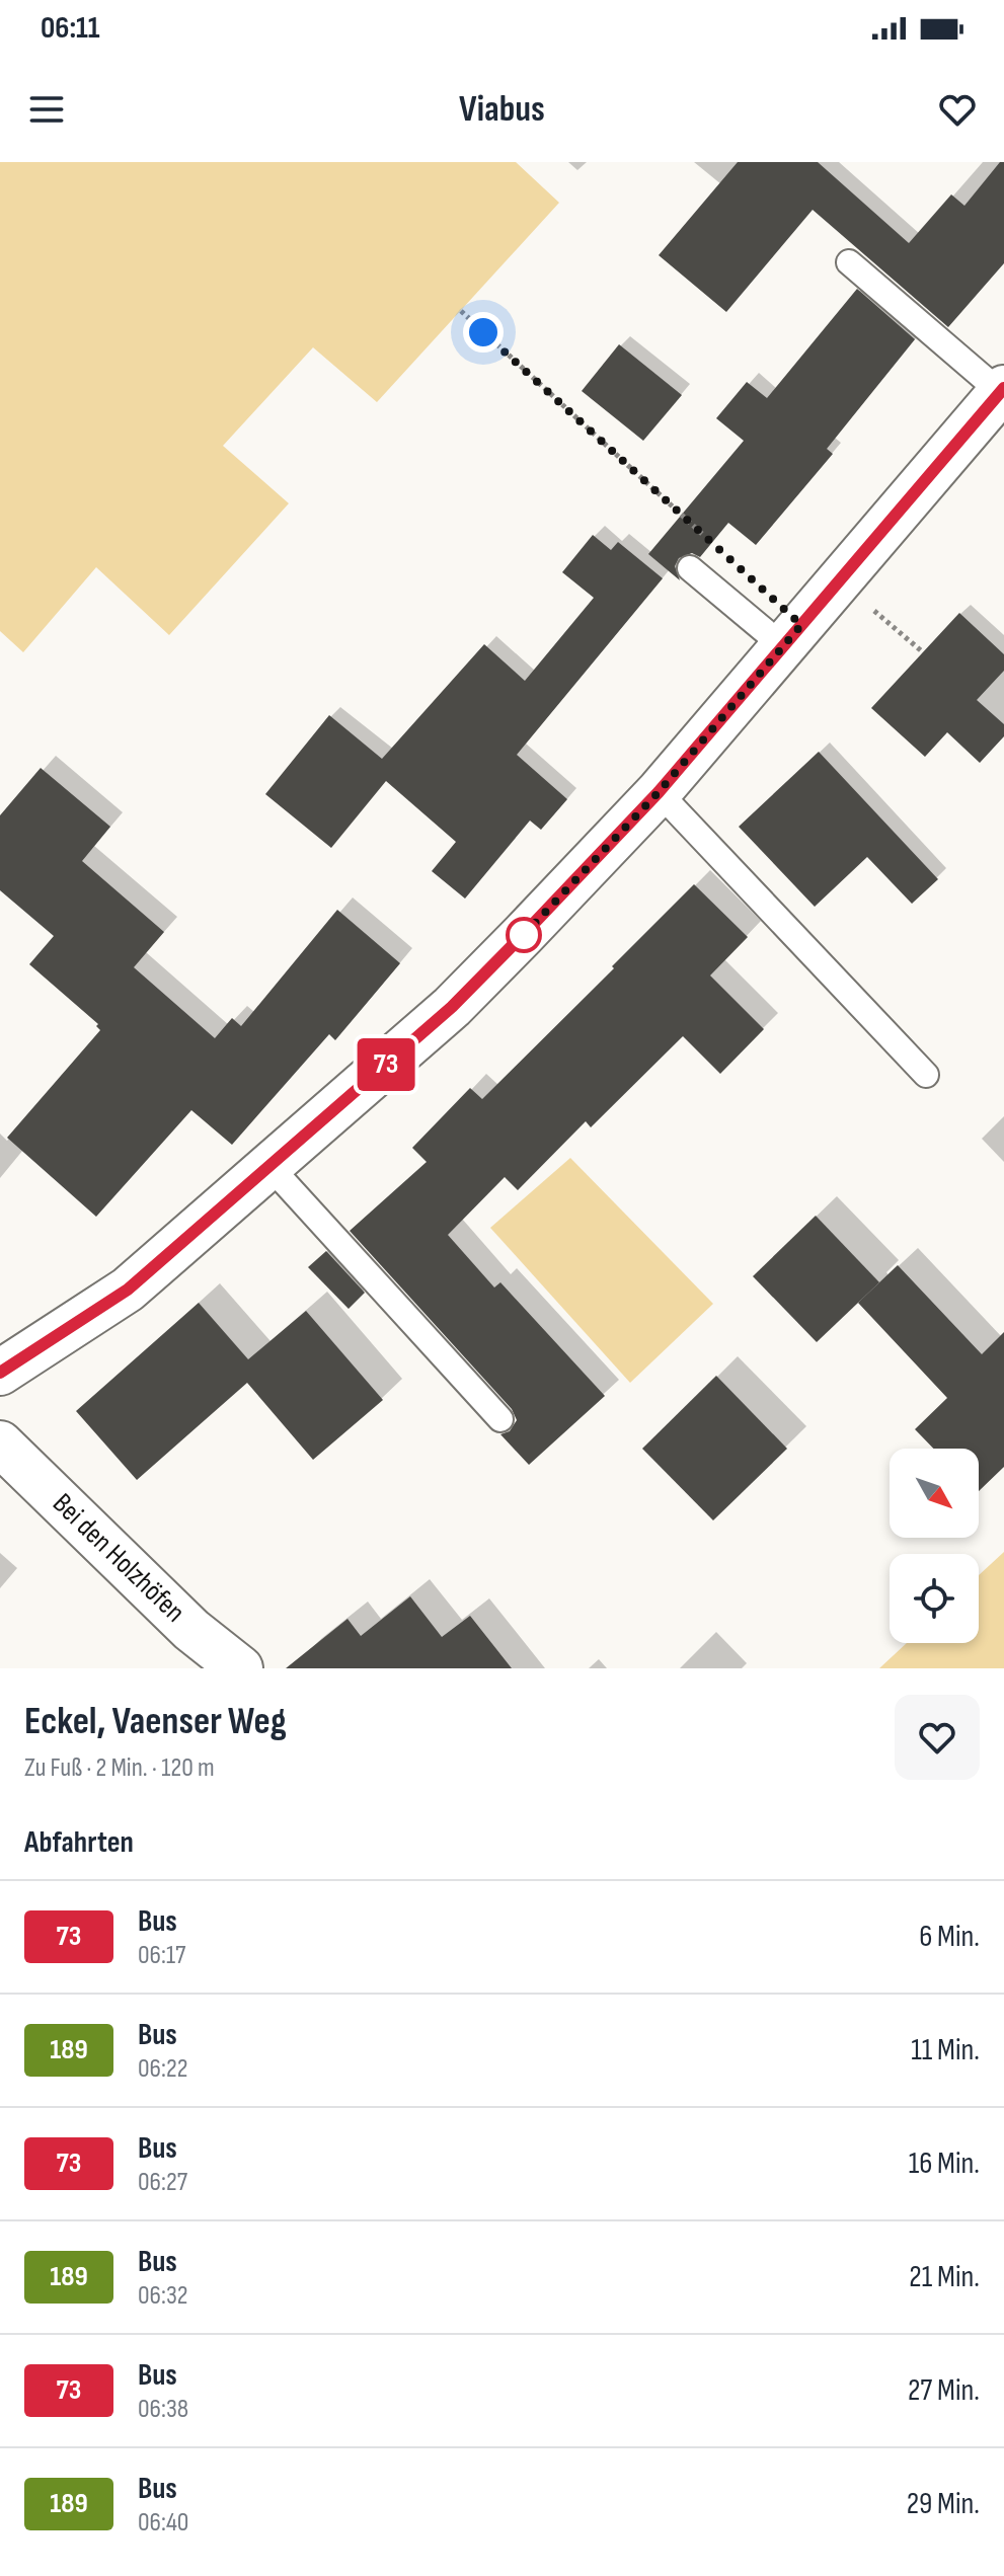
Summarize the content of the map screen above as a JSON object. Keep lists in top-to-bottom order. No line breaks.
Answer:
{"streets":{"street":["Bei den Holzhöfen"]},"lines":["bus line 73"],"north":"bottom right","page":{"status":"06:11","header":"Viabus","on_map":"73","heading":[["Eckel, Vaenser Weg","Zu Fuß · 2 Min. · 120 m"],"Abfahrten"],"list":[{"mark":"73","name":"Bus","note":"06:17","value":"6 Min."},{"mark":"189","name":"Bus","note":"06:22","value":"11 Min."},{"mark":"73","name":"Bus","note":"06:27","value":"16 Min."},{"mark":"189","name":"Bus","note":"06:32","value":"21 Min."},{"mark":"73","name":"Bus","note":"06:38","value":"27 Min."},{"mark":"189","name":"Bus","note":"06:40","value":"29 Min."}]}}
